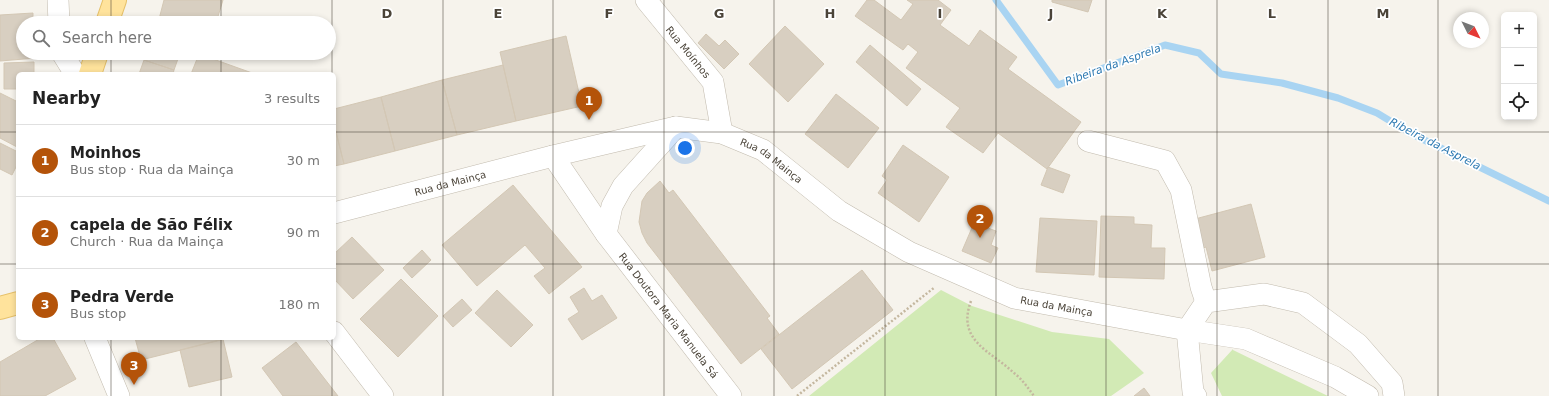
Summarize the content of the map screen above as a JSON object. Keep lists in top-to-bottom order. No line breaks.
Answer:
{"streets":{"street":["Rua Moínhos","Rua da Mainça","Rua Doutora Maria Manuela Sá"]},"crossings":[["Rua Moínhos","Rua da Mainça"],["Rua da Mainça","Rua Doutora Maria Manuela Sá"]],"water":["Ribeira da Asprela"],"north":"bottom right","page":{"map_buttons":["+","−"],"search":"Search here","heading":["Nearby","3 results"],"pins":["1","2","3"],"list":[{"mark":"1","name":"Moinhos","note":"Bus stop · Rua da Mainça","value":"30 m"},{"mark":"2","name":"capela de São Félix","note":"Church · Rua da Mainça","value":"90 m"},{"mark":"3","name":"Pedra Verde","note":"Bus stop","value":"180 m"}]},"grid":{"columns":["D","E","F","G","H","I","J","K","L","M"]}}
